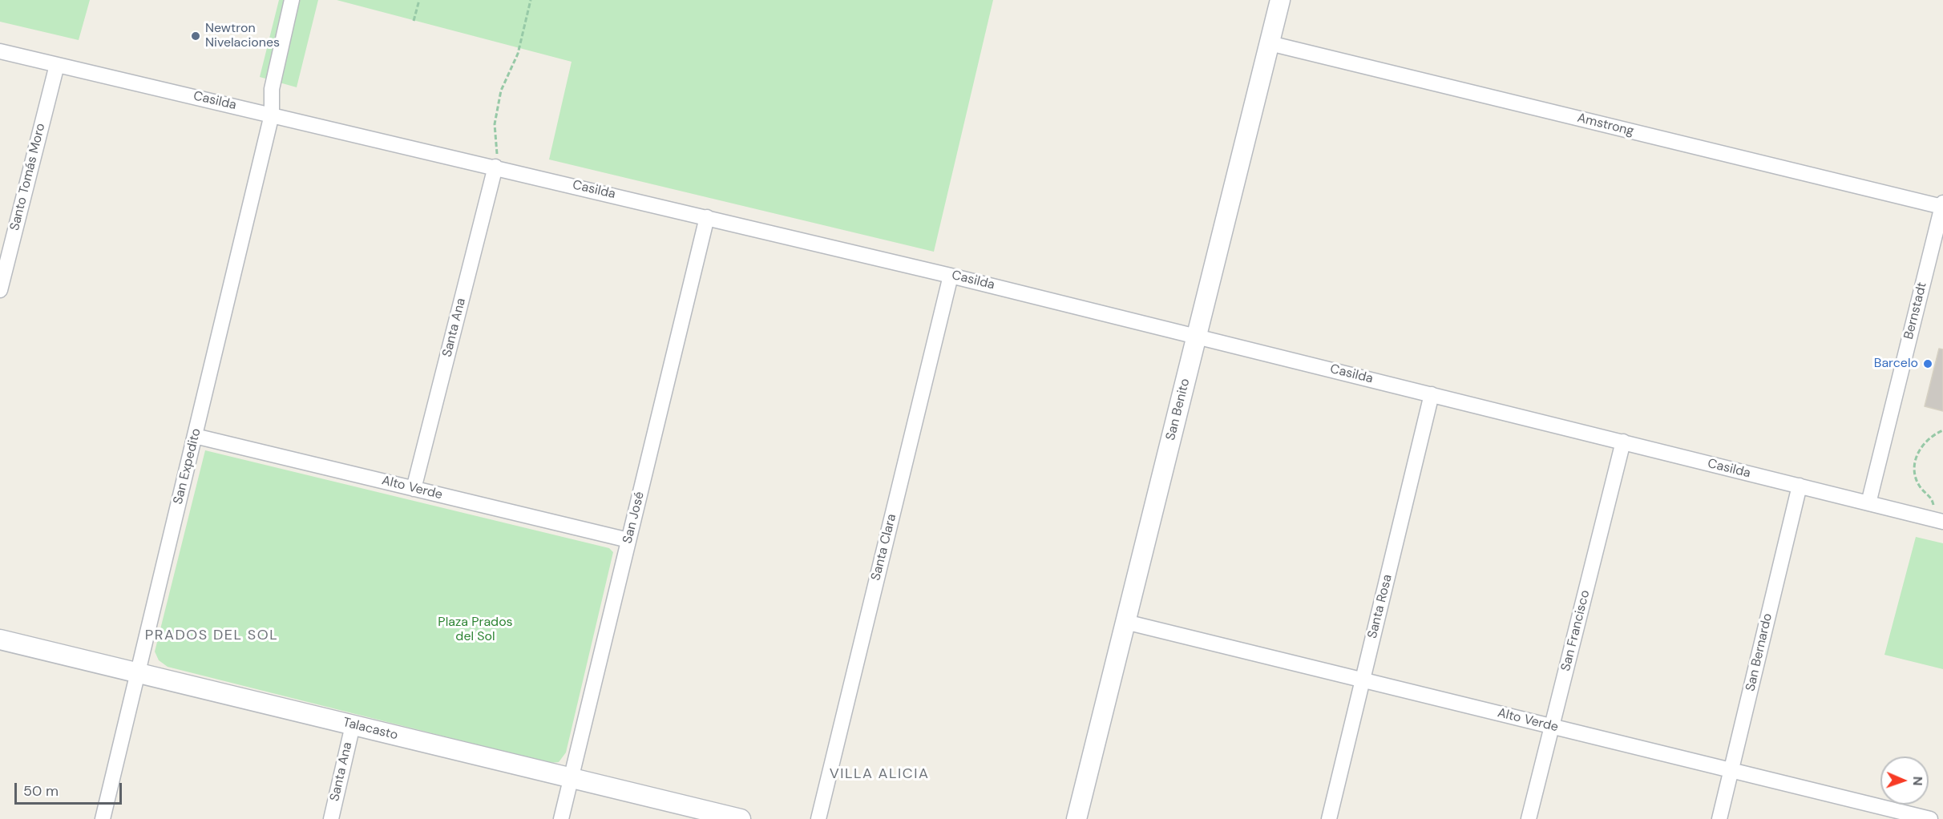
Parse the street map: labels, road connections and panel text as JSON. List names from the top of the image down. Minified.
{"streets":{"street":["Casilda","Amstrong","Santo Tomás Moro","Bernstadt","Santa Ana","San Benito","San Expedito","Alto Verde","San José","Santa Clara","Santa Rosa","San Francisco","San Bernardo","Talacasto"]},"crossings":[["Casilda","Santo Tomás Moro"],["Casilda","Bernstadt"],["Casilda","Santa Ana"],["Casilda","San Benito"],["Casilda","San Expedito"],["Casilda","San José"],["Casilda","Santa Clara"],["Casilda","Santa Rosa"],["Casilda","San Francisco"],["Casilda","San Bernardo"],["Amstrong","Bernstadt"],["Amstrong","San Benito"],["Santa Ana","Alto Verde"],["Santa Ana","Talacasto"],["San Benito","Alto Verde"],["San Expedito","Alto Verde"],["San Expedito","Talacasto"],["Alto Verde","San José"],["Alto Verde","Santa Rosa"],["Alto Verde","San Francisco"],["Alto Verde","San Bernardo"],["San José","Talacasto"]],"districts":["PRADOS DEL SOL","VILLA ALICIA"],"parks":["Plaza Prados del Sol"],"places":["Newtron Nivelaciones","Barcelo"],"scale_bar":"50 m","north":"right"}
